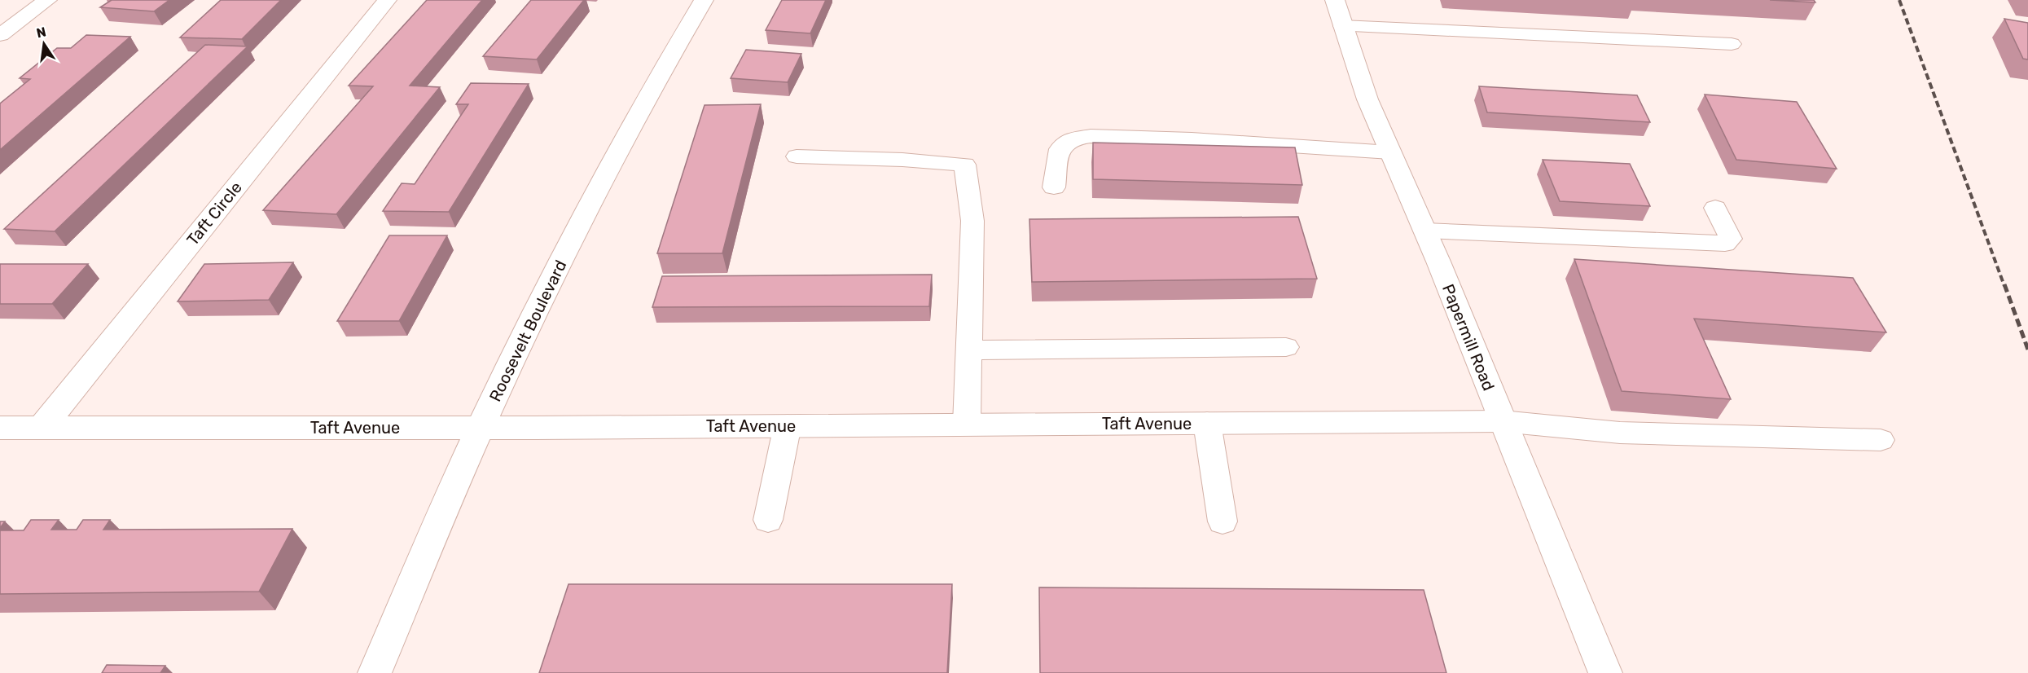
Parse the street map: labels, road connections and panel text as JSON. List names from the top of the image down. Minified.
{"streets":{"street":["Taft Circle","Roosevelt Boulevard","Papermill Road","Taft Avenue"]},"crossings":[["Taft Circle","Taft Avenue"],["Roosevelt Boulevard","Taft Avenue"],["Papermill Road","Taft Avenue"]],"north":"top"}
